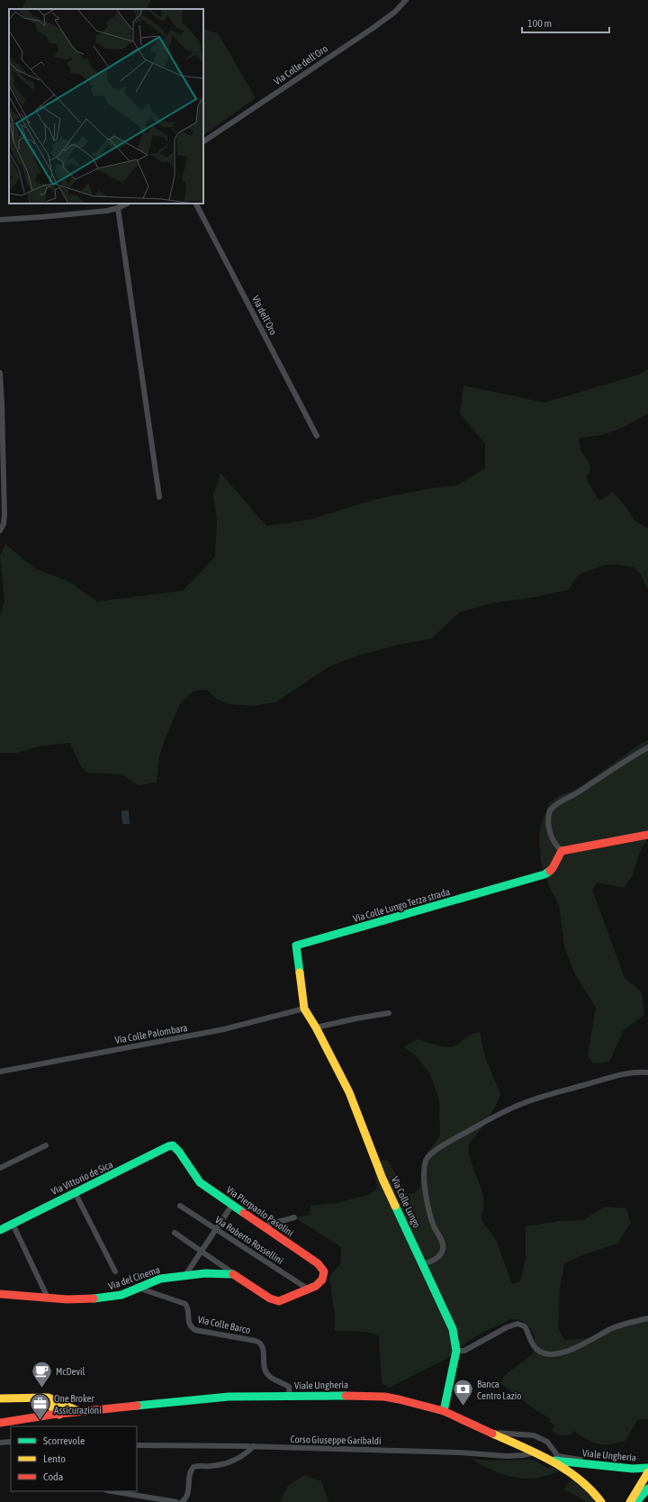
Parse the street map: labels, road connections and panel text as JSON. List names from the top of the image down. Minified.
{"streets":{"street":["Via Colle dell'Oro","Via dell'Oro","Via Colle Lungo Terza strada","Via Colle Palombara","Via Vittorio de Sica","Via Colle Lungo","Via Pierpaolo Pasolini","Via Roberto Rossellini","Via del Cinema","Via Colle Barco","Viale Ungheria","Corso Giuseppe Garibaldi"]},"crossings":[["Via Colle Lungo Terza strada","Via Colle Palombara"],["Via Colle Lungo Terza strada","Via Colle Lungo"],["Via Colle Palombara","Via Colle Lungo"],["Via Vittorio de Sica","Via Pierpaolo Pasolini"],["Via Vittorio de Sica","Via del Cinema"],["Via Colle Lungo","Viale Ungheria"],["Via Pierpaolo Pasolini","Via Roberto Rossellini"],["Via del Cinema","Via Colle Barco"],["Via Colle Barco","Viale Ungheria"],["Viale Ungheria","Corso Giuseppe Garibaldi"]],"places":{"cafe":["McDevil"],"bank":["Banca Centro Lazio"],"office":["One Broker Assicurazioni"]},"legend":["Scorrevole","Lento","Coda"],"scale_bar":"100 m"}
